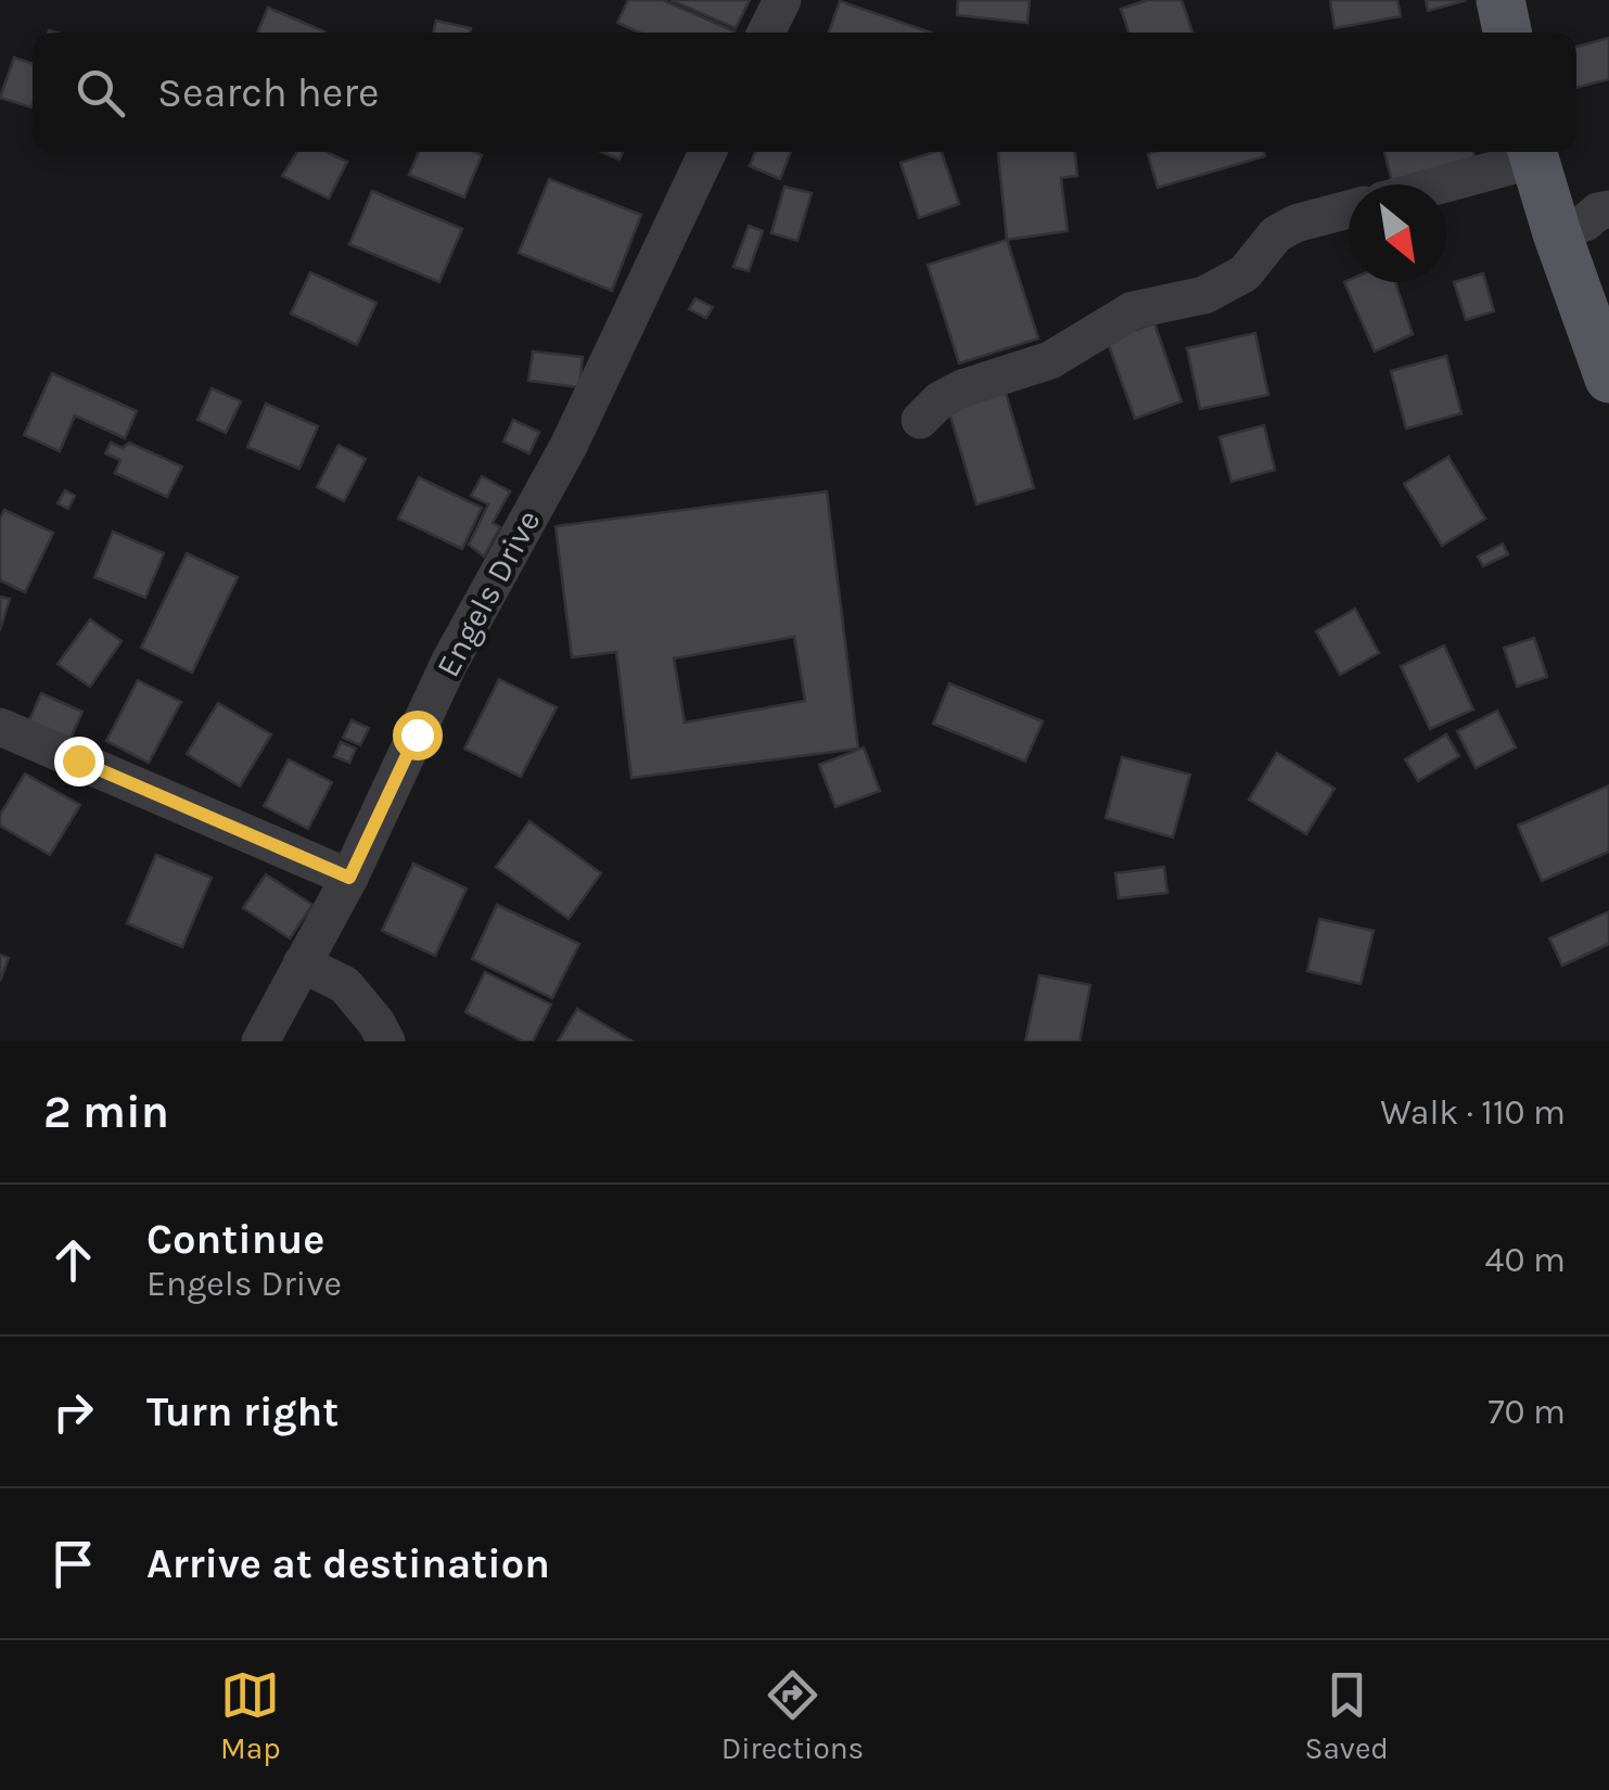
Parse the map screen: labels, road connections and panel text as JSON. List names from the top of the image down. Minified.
{"streets":{"street":["Engels Drive"]},"north":"bottom right","page":{"search":"Search here","heading":["2 min","Walk · 110 m"],"list":[["Continue","Engels Drive","40 m"],["Turn right","70 m"],"Arrive at destination"],"nav":["Map","Directions","Saved"]}}
